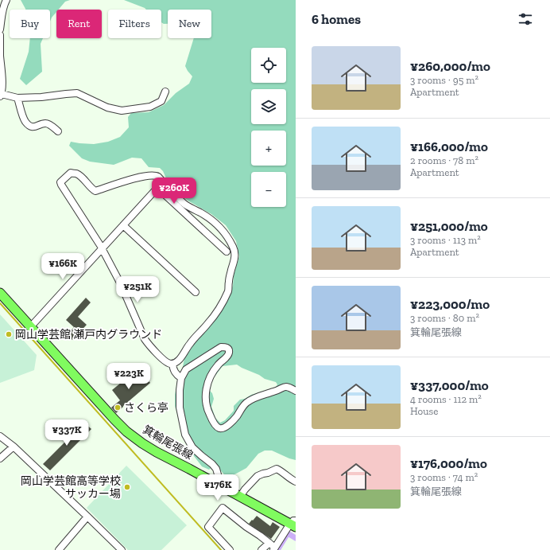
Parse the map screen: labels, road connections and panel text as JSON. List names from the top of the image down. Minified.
{"streets":{"main road":["箕輪尾張線"]},"places":["岡山学芸館 瀬戸内グラウンド","さくら亭","岡山学芸館高等学校 サッカー場"],"page":{"heading":"6 homes","chip":["Buy","Rent","Filters","New"],"list":[{"name":"¥260,000/mo","note":"3 rooms · 95 m² · Apartment"},{"name":"¥166,000/mo","note":"2 rooms · 78 m² · Apartment"},{"name":"¥251,000/mo","note":"3 rooms · 113 m² · Apartment"},{"name":"¥223,000/mo","note":"3 rooms · 80 m² · 箕輪尾張線"},{"name":"¥337,000/mo","note":"4 rooms · 112 m² · House"},{"name":"¥176,000/mo","note":"3 rooms · 74 m² · 箕輪尾張線"}],"map_buttons":["+","−"],"price":["¥260K","¥166K","¥251K","¥223K","¥337K","¥176K"]}}
